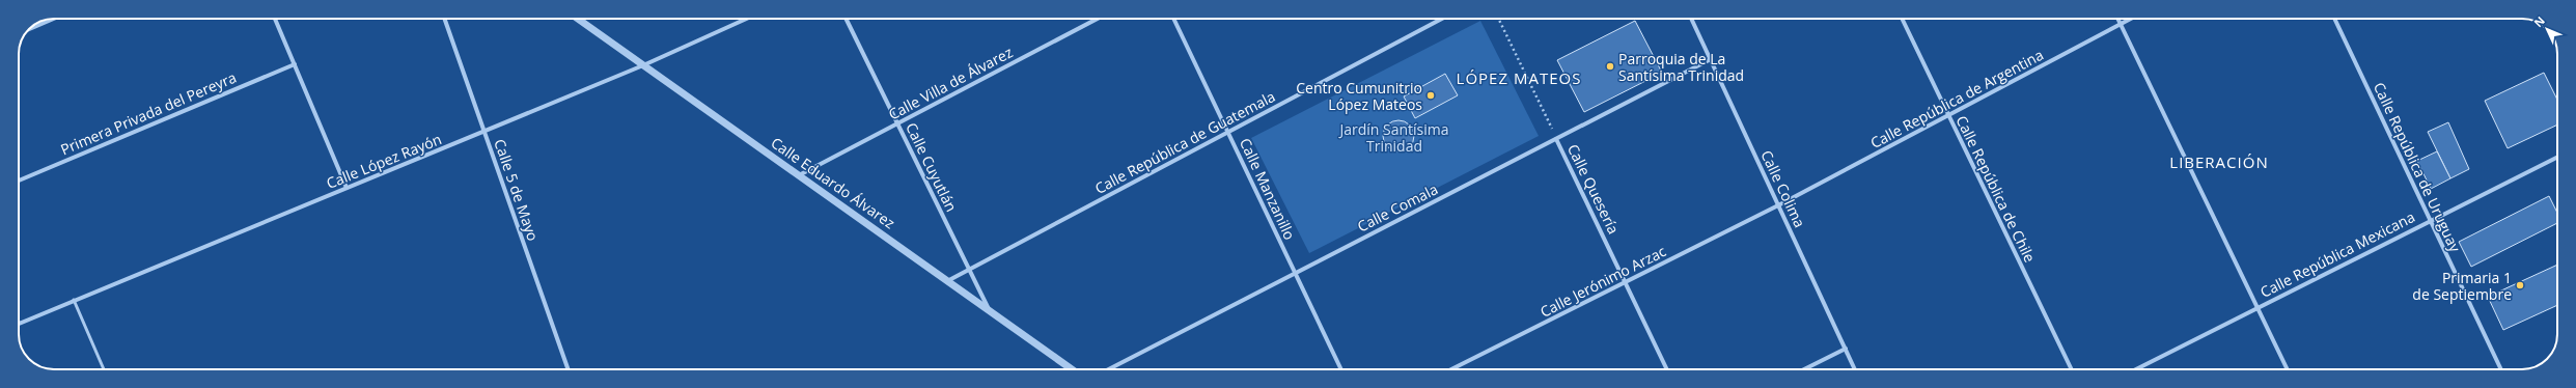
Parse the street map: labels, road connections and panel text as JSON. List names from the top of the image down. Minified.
{"streets":{"street":["Calle Villa de Álvarez","Calle República de Argentina","Primera Privada del Pereyra","Calle República de Guatemala","Calle López Rayón","Calle Cuyutlán","Calle República de Uruguay","Calle Eduardo Álvarez","Calle Manzanillo","Calle Quesería","Calle Colima","Calle República de Chile","Calle 5 de Mayo","Calle Comala","Calle República Mexicana","Calle Jerónimo Arzac"]},"crossings":[["Calle Villa de Álvarez","Calle Cuyutlán"],["Calle Villa de Álvarez","Calle Eduardo Álvarez"],["Calle República de Argentina","Calle Colima"],["Calle República de Argentina","Calle República de Chile"],["Calle República de Argentina","Calle Jerónimo Arzac"],["Calle República de Guatemala","Calle Cuyutlán"],["Calle República de Guatemala","Calle Eduardo Álvarez"],["Calle República de Guatemala","Calle Manzanillo"],["Calle López Rayón","Calle Eduardo Álvarez"],["Calle López Rayón","Calle 5 de Mayo"],["Calle Cuyutlán","Calle Eduardo Álvarez"],["Calle República de Uruguay","Calle República Mexicana"],["Calle Manzanillo","Calle Comala"],["Calle Quesería","Calle Comala"],["Calle Quesería","Calle Jerónimo Arzac"],["Calle Colima","Calle Comala"],["Calle Colima","Calle Jerónimo Arzac"]],"districts":["LÓPEZ MATEOS","LIBERACIÓN"],"parks":["Jardín Santísima Trinidad"],"places":["Parroquia de La Santísima Trinidad","Centro Cumunitrio López Mateos","Primaria 1 de Septiembre"],"north":"top left"}
